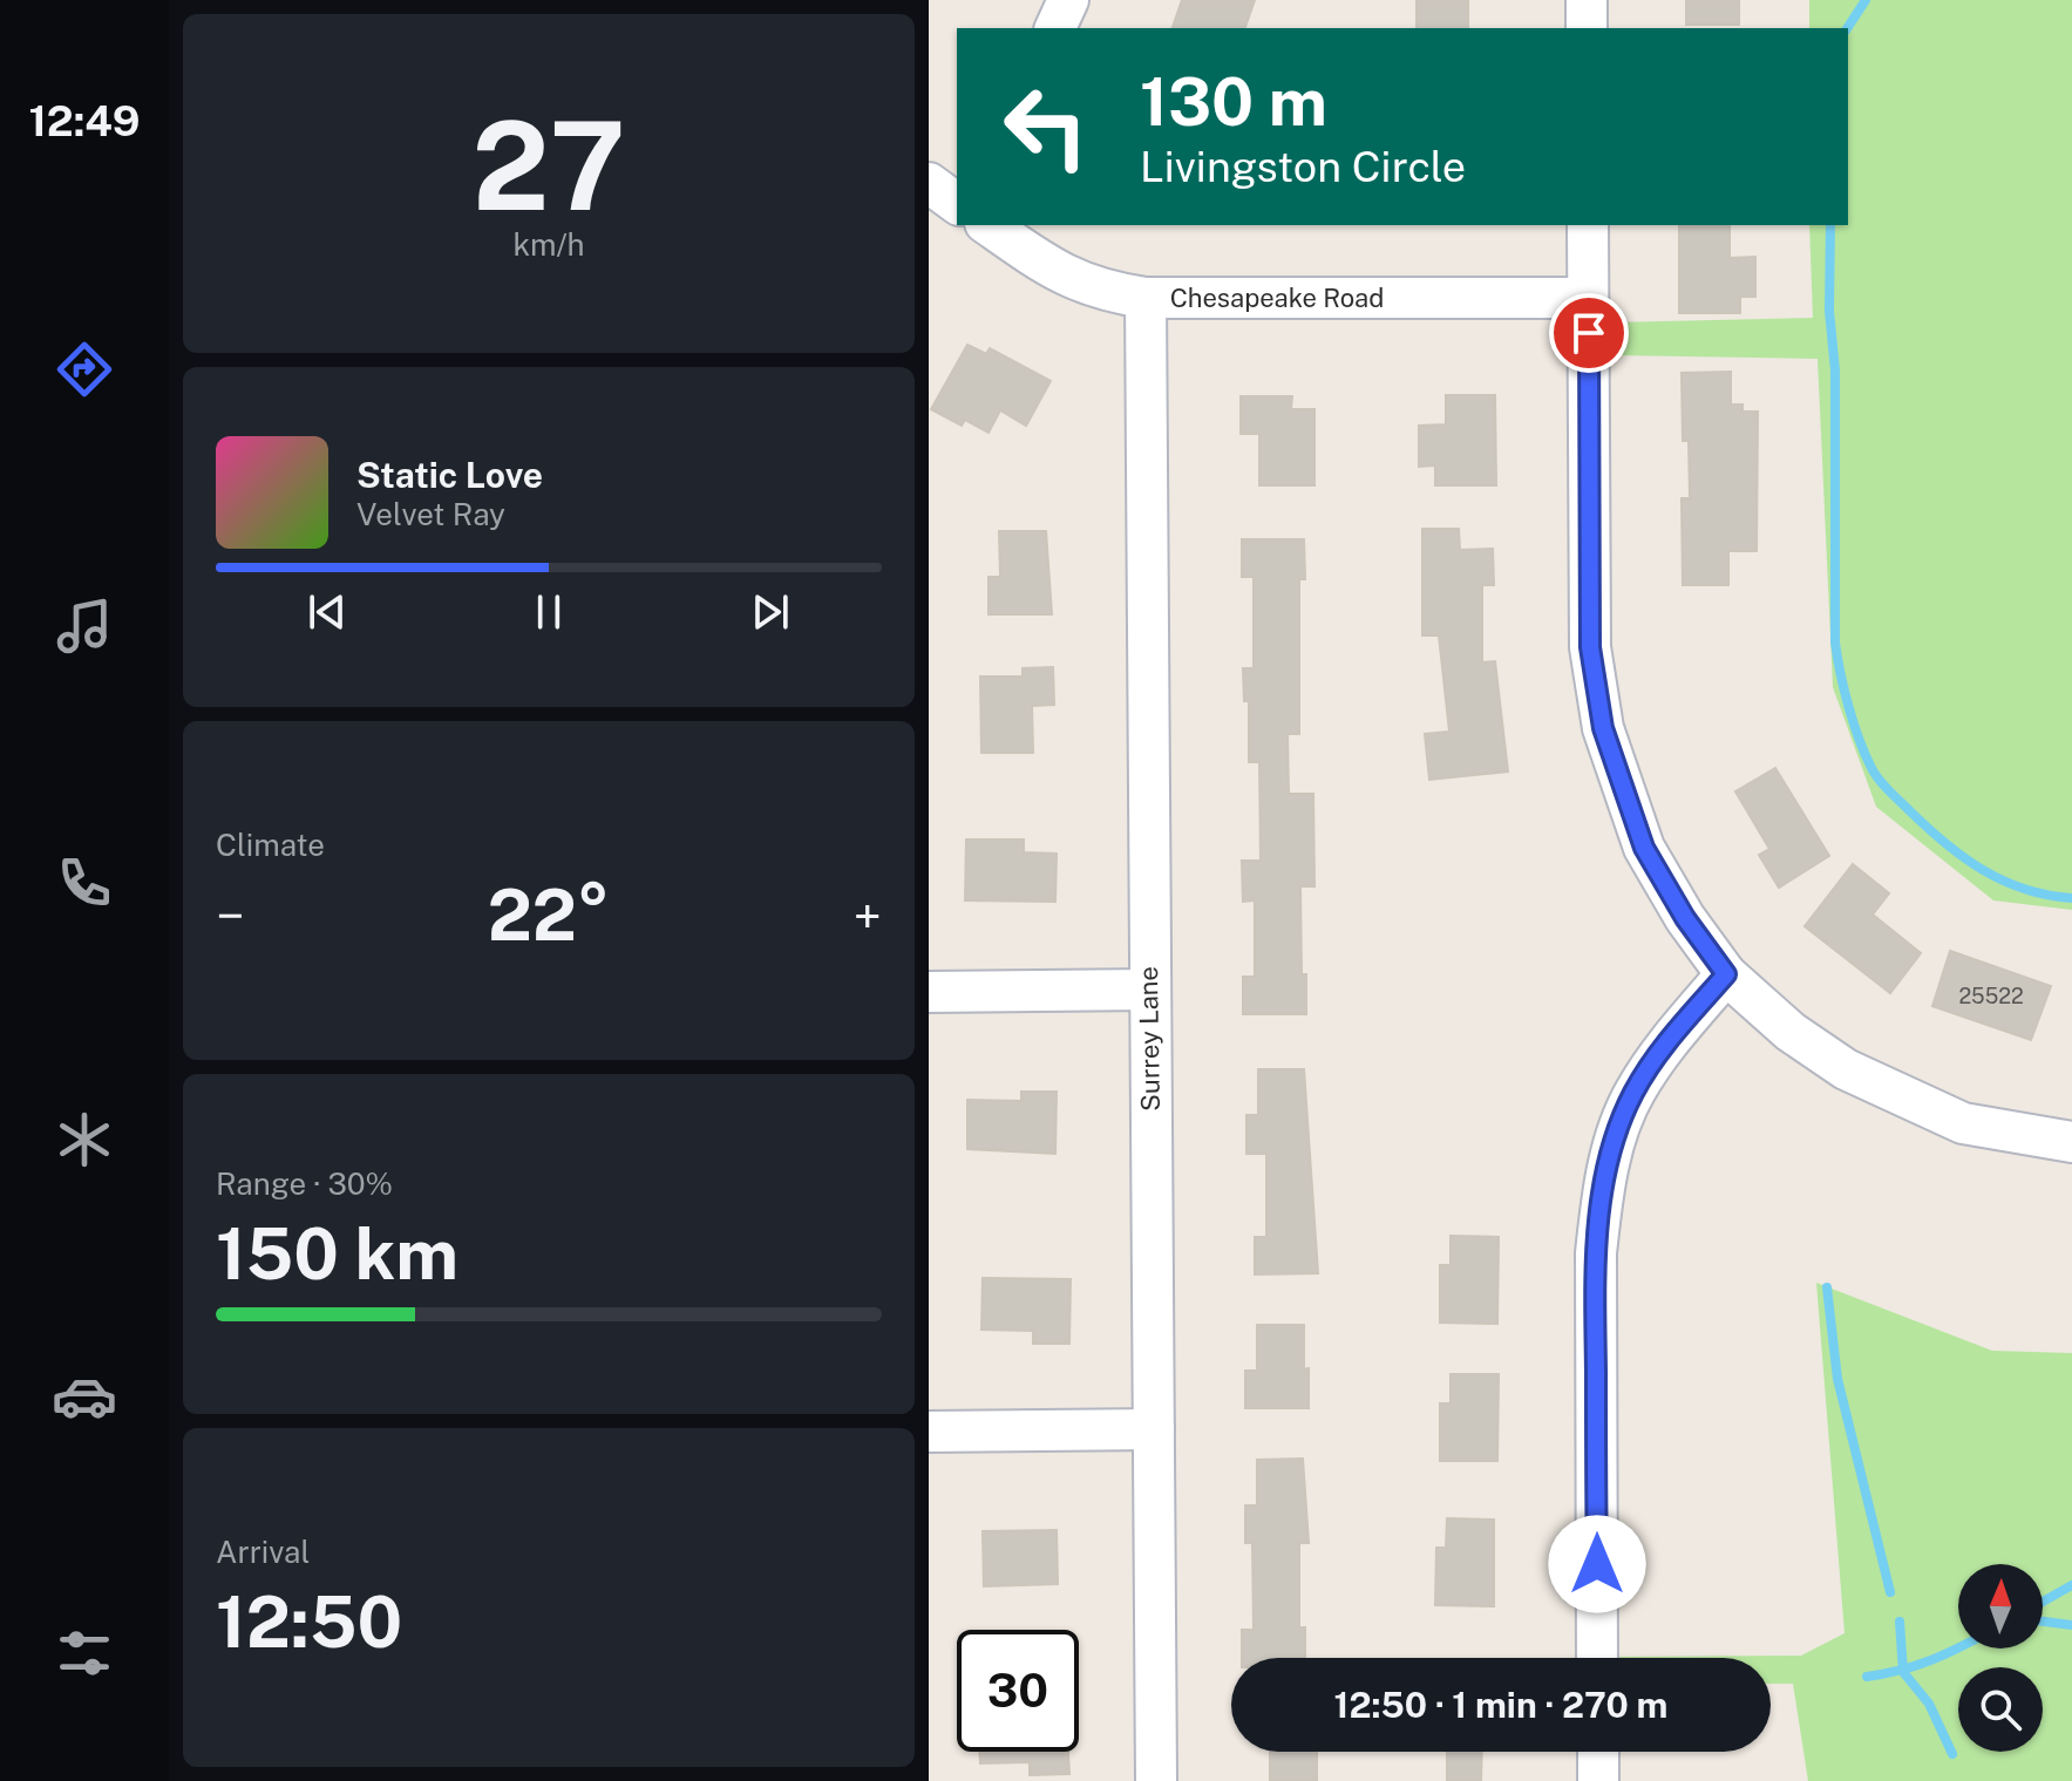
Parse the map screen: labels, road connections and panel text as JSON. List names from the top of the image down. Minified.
{"streets":{"street":["Chesapeake Road","Surrey Lane"]},"crossings":[["Chesapeake Road","Surrey Lane"]],"house_numbers":["25522"],"north":"top","page":{"tabs":"12:49","tile":[["27","km/h"],"Climate",["Range · 30%","150 km"],["Arrival","12:50"]],"turn":["130 m","Livingston Circle"],"song":["Static Love","Velvet Ray"],"heat":["−","22°","+"],"limit":"30","trip":"12:50 · 1 min · 270 m"}}
